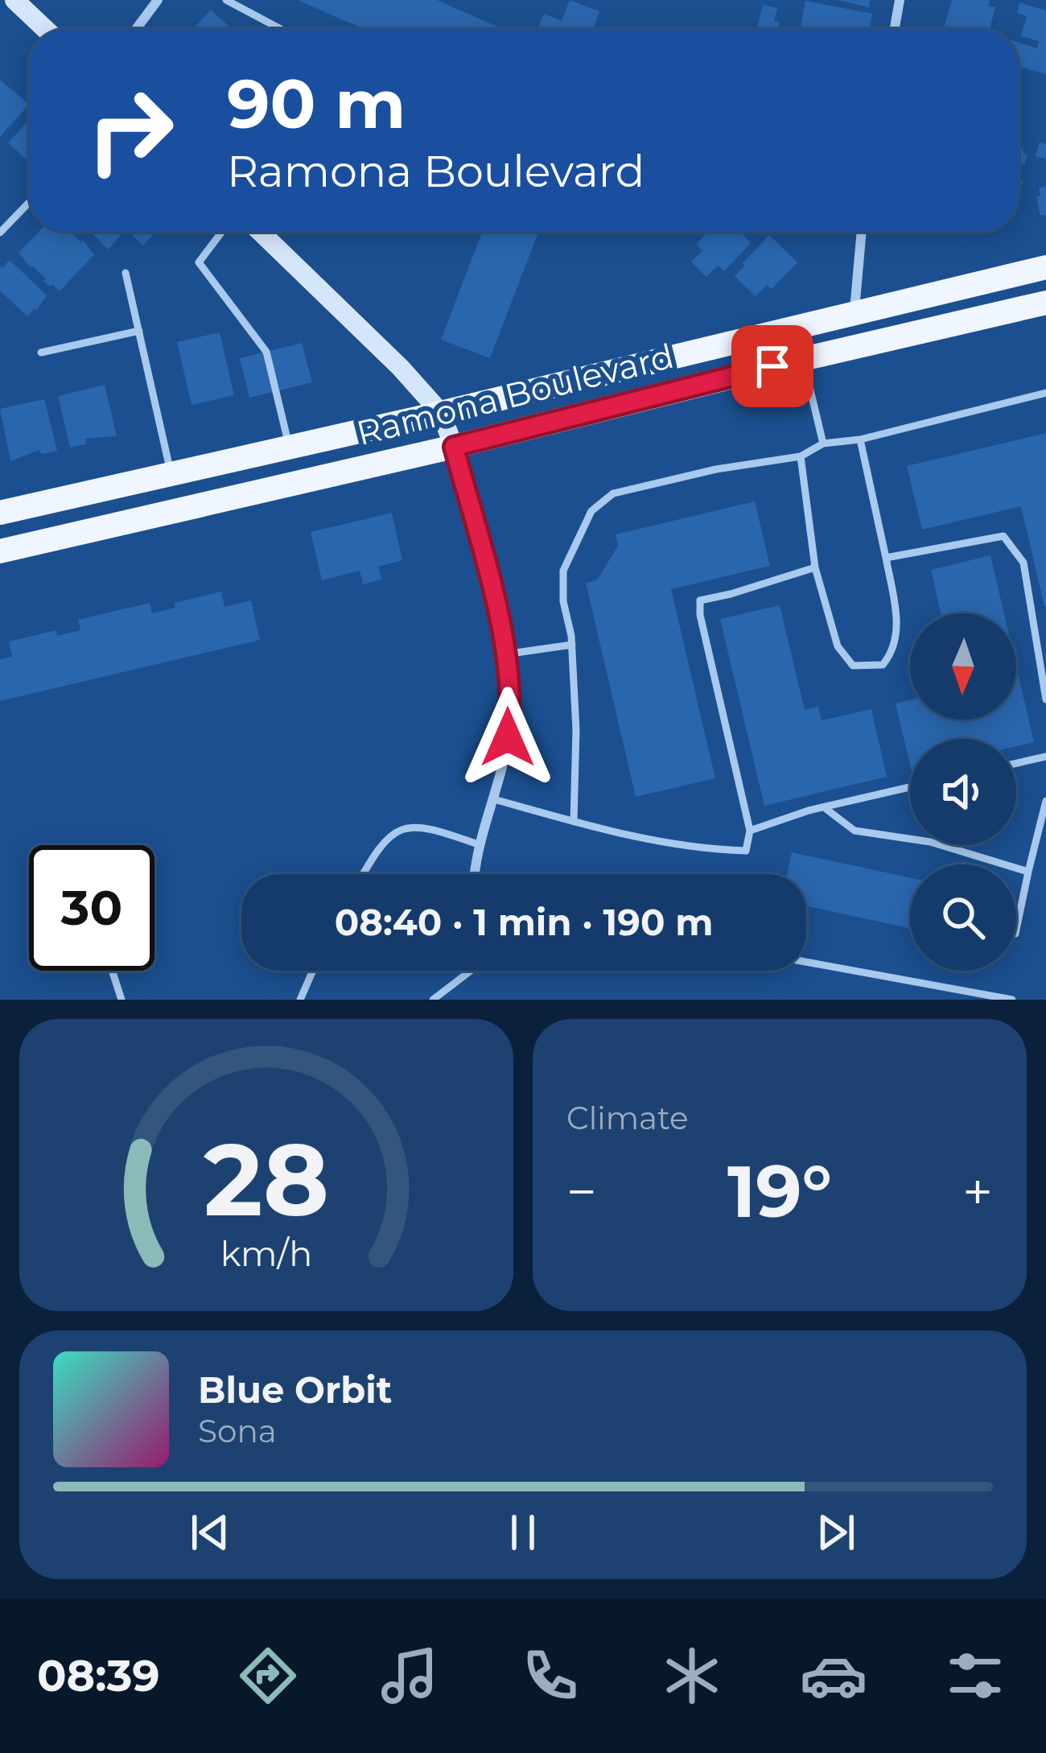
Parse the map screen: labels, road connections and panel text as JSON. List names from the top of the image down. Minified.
{"streets":{"main road":["Ramona Boulevard"]},"north":"bottom","page":{"turn":["90 m","Ramona Boulevard"],"limit":"30","trip":"08:40 · 1 min · 190 m","tile":"Climate","heat":["−","19°","+"],"song":["Blue Orbit","Sona"],"tabs":"08:39","gauge":["28","km/h"]}}
